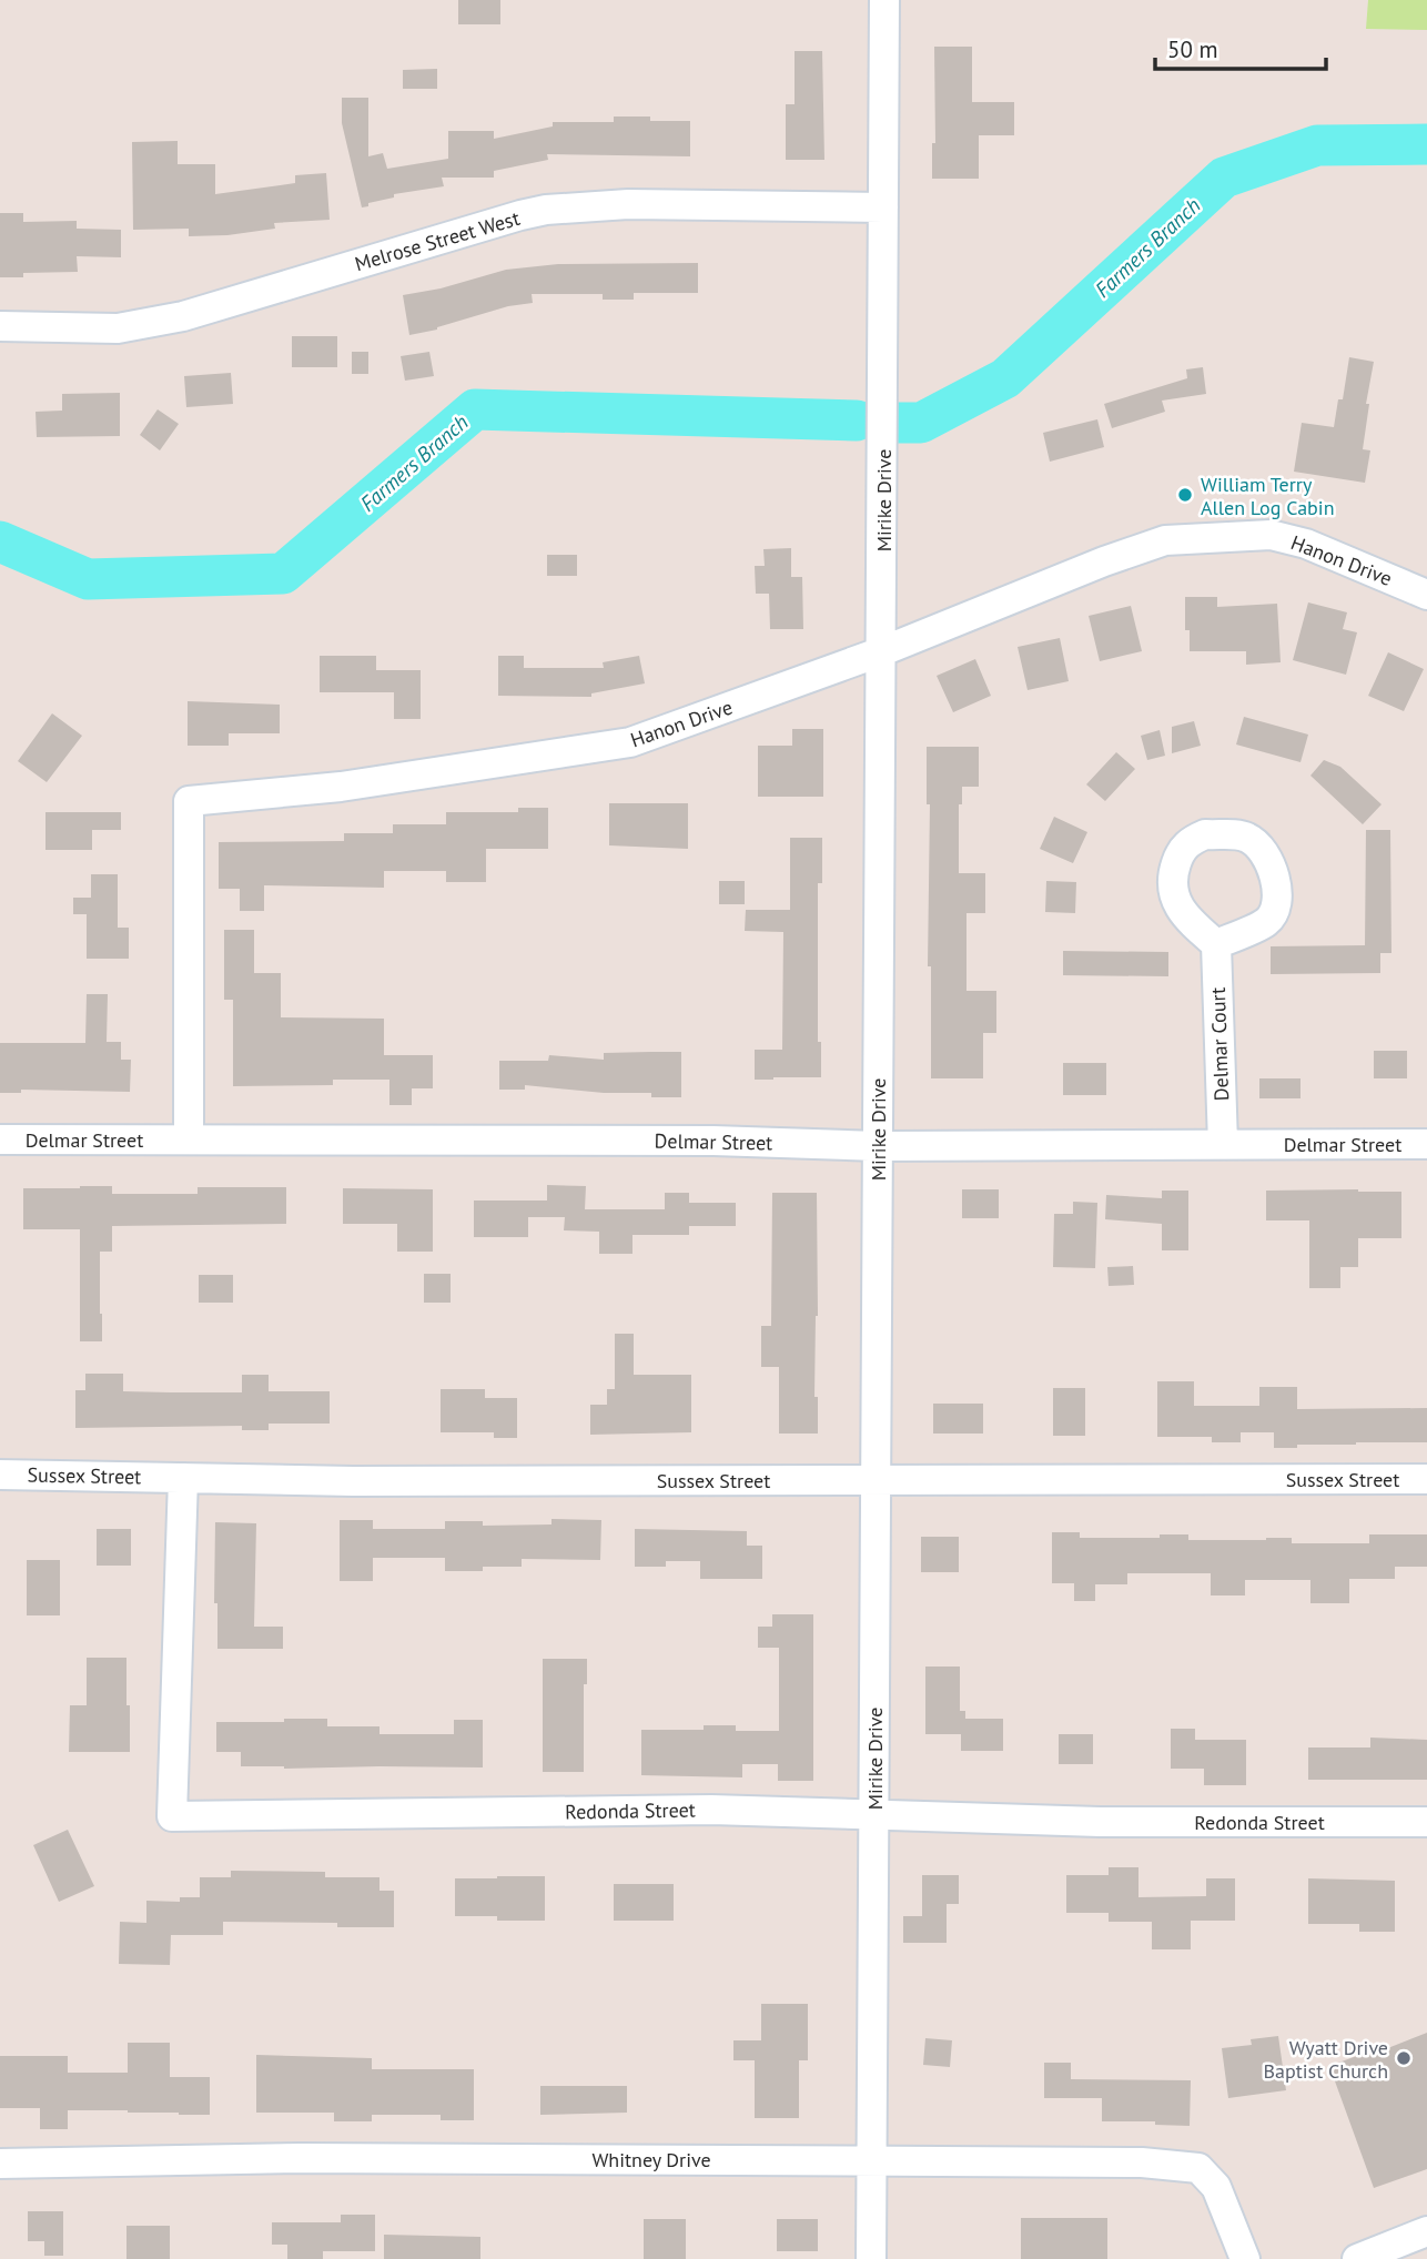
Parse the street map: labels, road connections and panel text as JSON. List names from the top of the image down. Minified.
{"streets":{"street":["Melrose Street West","Mirike Drive","Hanon Drive","Delmar Court","Delmar Street","Sussex Street","Redonda Street","Whitney Drive"]},"crossings":[["Melrose Street West","Mirike Drive"],["Mirike Drive","Hanon Drive"],["Mirike Drive","Delmar Street"],["Mirike Drive","Sussex Street"],["Mirike Drive","Redonda Street"],["Mirike Drive","Whitney Drive"],["Hanon Drive","Delmar Street"],["Delmar Court","Delmar Street"],["Sussex Street","Redonda Street"]],"water":["Farmers Branch"],"places":["William Terry Allen Log Cabin","Wyatt Drive Baptist Church"],"scale_bar":"50 m"}
